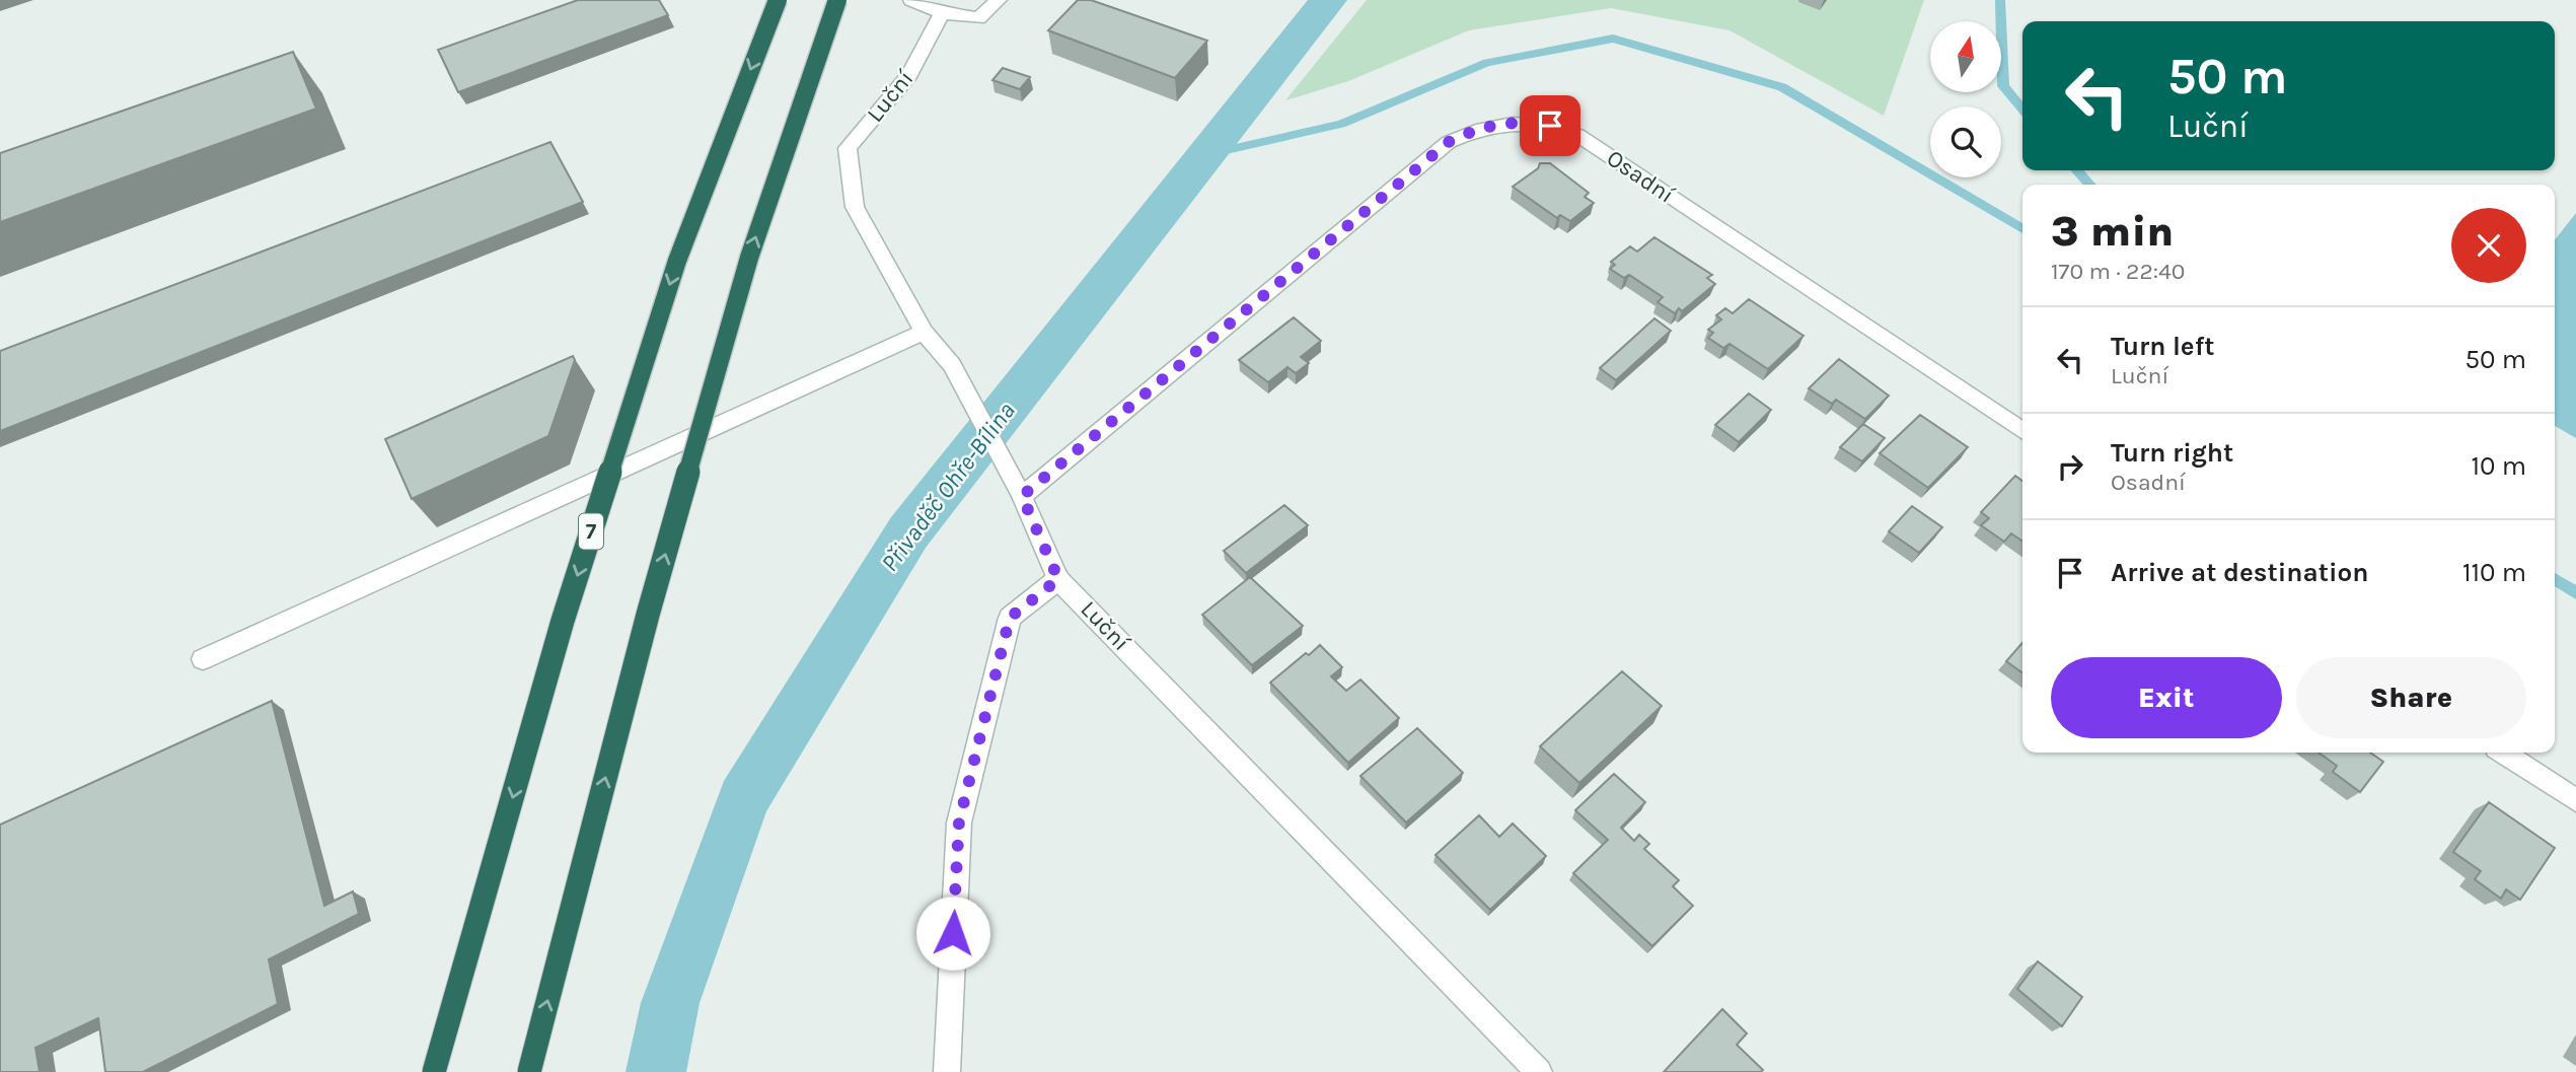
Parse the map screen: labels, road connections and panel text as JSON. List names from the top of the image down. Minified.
{"streets":{"highway":["7"],"street":["Luční","Osadní"]},"crossings":[["Luční","Osadní"]],"water":["Přivaděč Ohře-Bílina"],"north":"top","page":{"turn":["50 m","Luční"],"heading":["3 min","170 m · 22:40"],"list":[{"name":"Turn left","note":"Luční","value":"50 m"},{"name":"Turn right","note":"Osadní","value":"10 m"},{"name":"Arrive at destination","value":"110 m"}],"buttons":["Exit","Share"]}}
